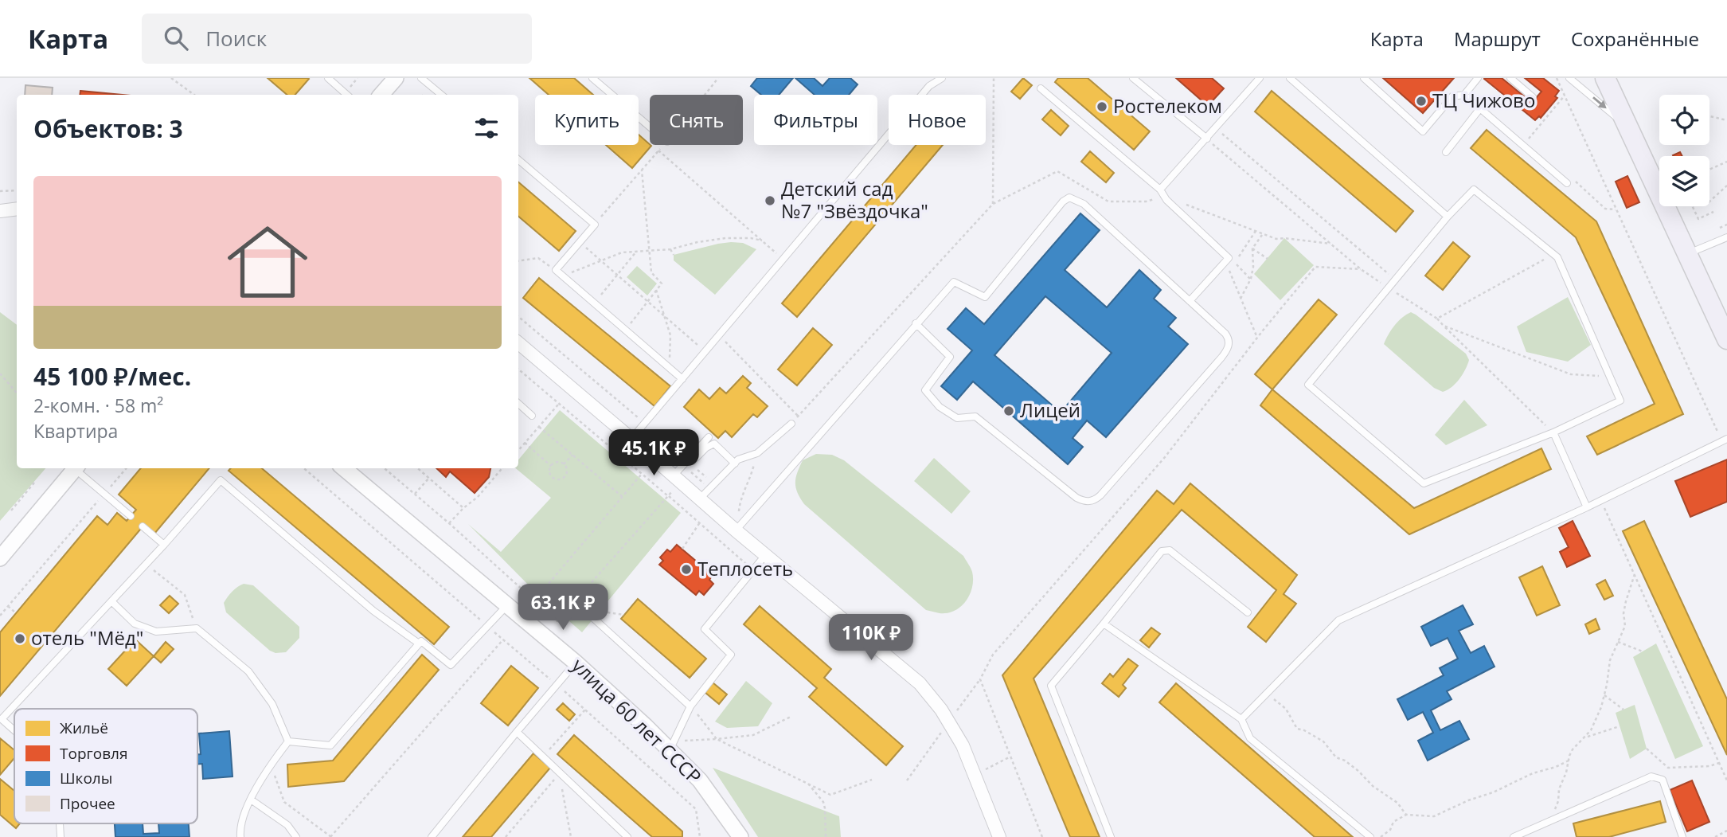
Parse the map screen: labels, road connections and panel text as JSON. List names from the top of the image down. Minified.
{"streets":{"street":["улица 60 лет СССР"]},"places":["ТЦ Чижово","Ростелеком","Детский сад №7 \"Звёздочка\"","Лицей","Теплосеть","отель \"Мёд\""],"legend":["Жильё","Торговля","Школы","Прочее"],"page":{"header":"Карта","search":"Поиск","nav":["Карта","Маршрут","Сохранённые"],"chip":["Купить","Снять","Фильтры","Новое"],"heading":"Объектов: 3","list":[{"name":"45 100 ₽/мес.","note":"2-комн. · 58 m² · Квартира"}],"price":["45.1K ₽","63.1K ₽","110K ₽"]}}
